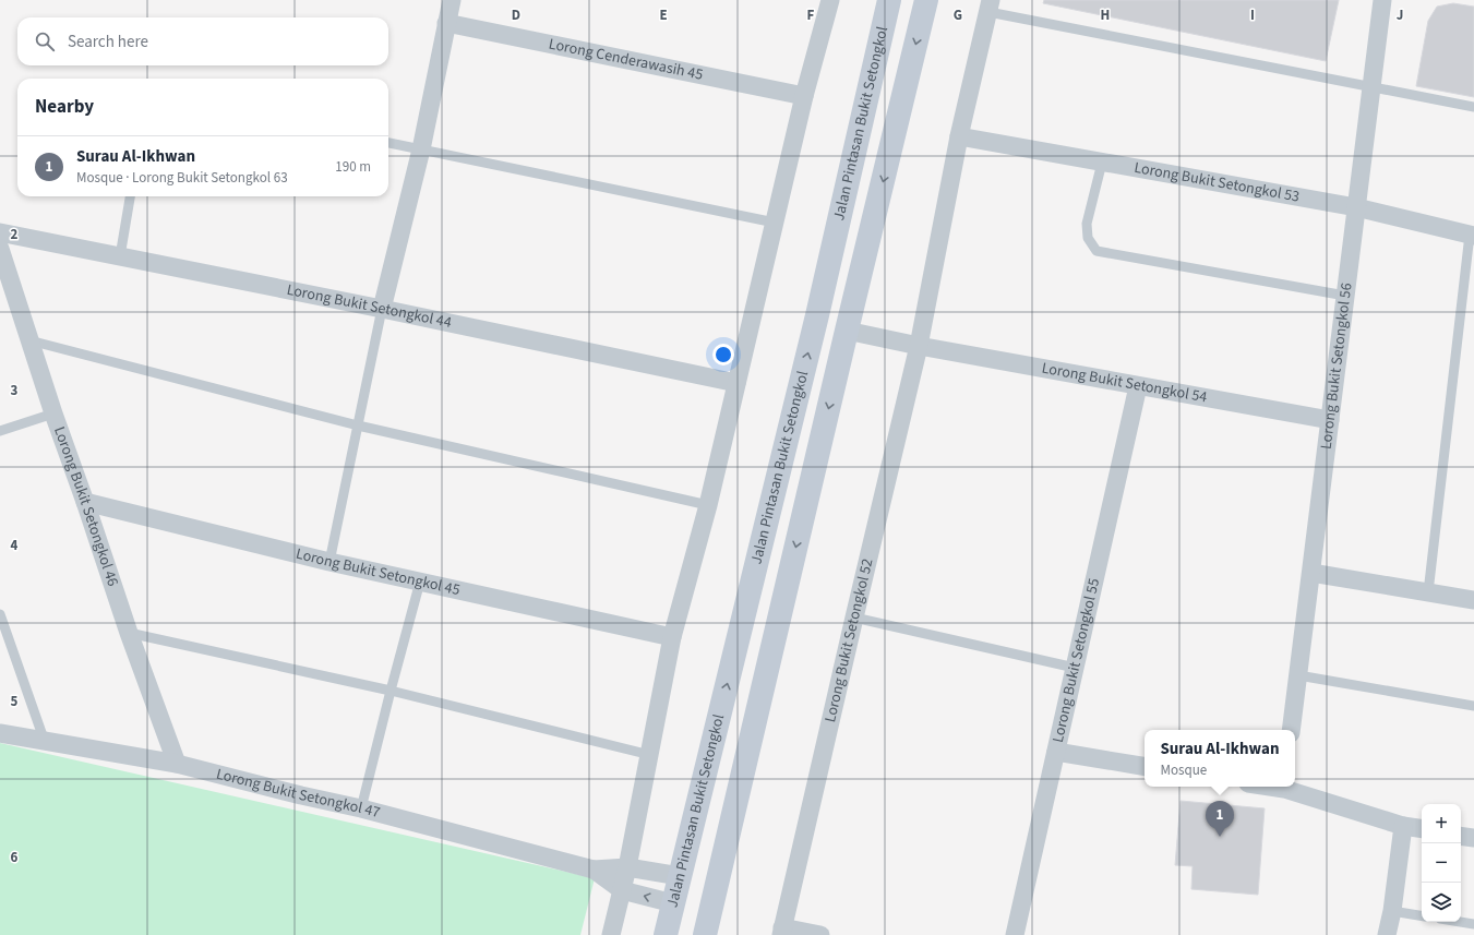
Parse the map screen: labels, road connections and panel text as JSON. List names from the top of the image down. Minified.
{"streets":{"main road":["Jalan Pintasan Bukit Setongkol"],"street":["Lorong Cenderawasih 45","Lorong Bukit Setongkol 53","Lorong Bukit Setongkol 44","Lorong Bukit Setongkol 56","Lorong Bukit Setongkol 54","Lorong Bukit Setongkol 46","Lorong Bukit Setongkol 45","Lorong Bukit Setongkol 52","Lorong Bukit Setongkol 55","Lorong Bukit Setongkol 47"]},"crossings":[["Jalan Pintasan Bukit Setongkol","Lorong Bukit Setongkol 47"],["Lorong Bukit Setongkol 53","Lorong Bukit Setongkol 56"],["Lorong Bukit Setongkol 53","Lorong Bukit Setongkol 52"],["Lorong Bukit Setongkol 56","Lorong Bukit Setongkol 54"],["Lorong Bukit Setongkol 54","Lorong Bukit Setongkol 52"],["Lorong Bukit Setongkol 54","Lorong Bukit Setongkol 55"],["Lorong Bukit Setongkol 46","Lorong Bukit Setongkol 45"],["Lorong Bukit Setongkol 46","Lorong Bukit Setongkol 47"]],"page":{"search":"Search here","heading":"Nearby","list":[{"mark":"1","name":"Surau Al-Ikhwan","note":"Mosque · Lorong Bukit Setongkol 63","value":"190 m"}],"popup":["Surau Al-Ikhwan","Mosque"],"pins":"1","map_buttons":["+","−"]},"grid":{"columns":["D","E","F","G","H","I","J"],"rows":["2","3","4","5","6"]}}
